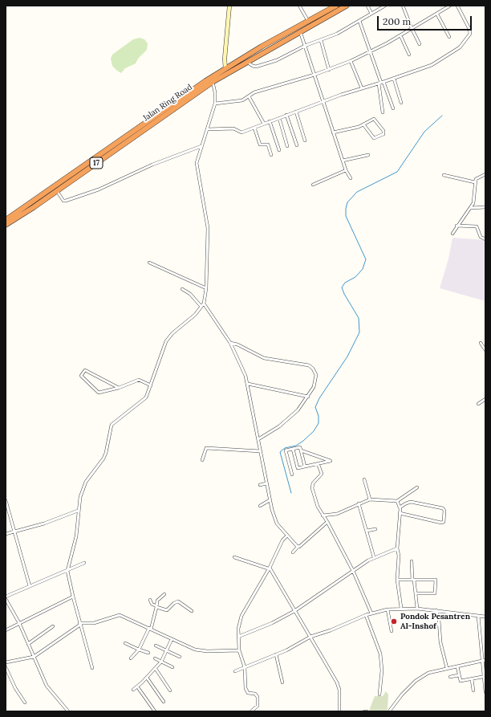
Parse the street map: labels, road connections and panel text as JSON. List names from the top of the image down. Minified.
{"streets":{"highway":["Jalan Ring Road","17"]},"places":["Pondok Pesantren Al-Inshof"],"scale_bar":"200 m"}
